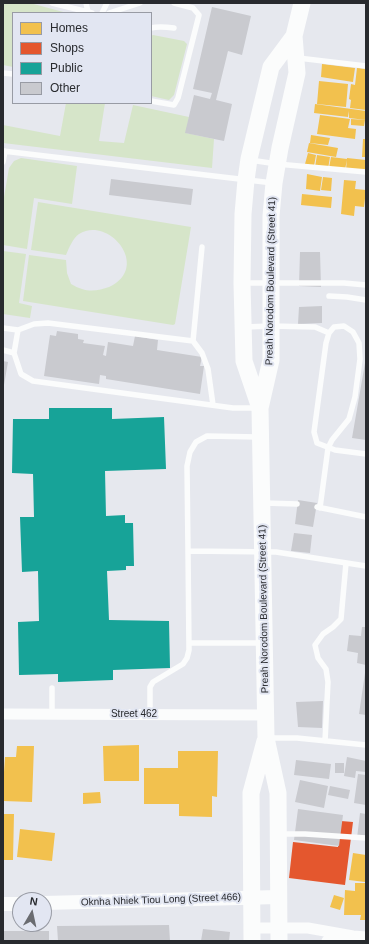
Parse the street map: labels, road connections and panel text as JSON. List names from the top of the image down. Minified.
{"streets":{"main road":["Preah Norodom Boulevard (Street 41)"],"street":["Street 462","Oknha Nhiek Tiou Long (Street 466)"]},"crossings":[["Preah Norodom Boulevard (Street 41)","Street 462"],["Preah Norodom Boulevard (Street 41)","Oknha Nhiek Tiou Long (Street 466)"]],"legend":["Homes","Shops","Public","Other"],"north":"top"}
